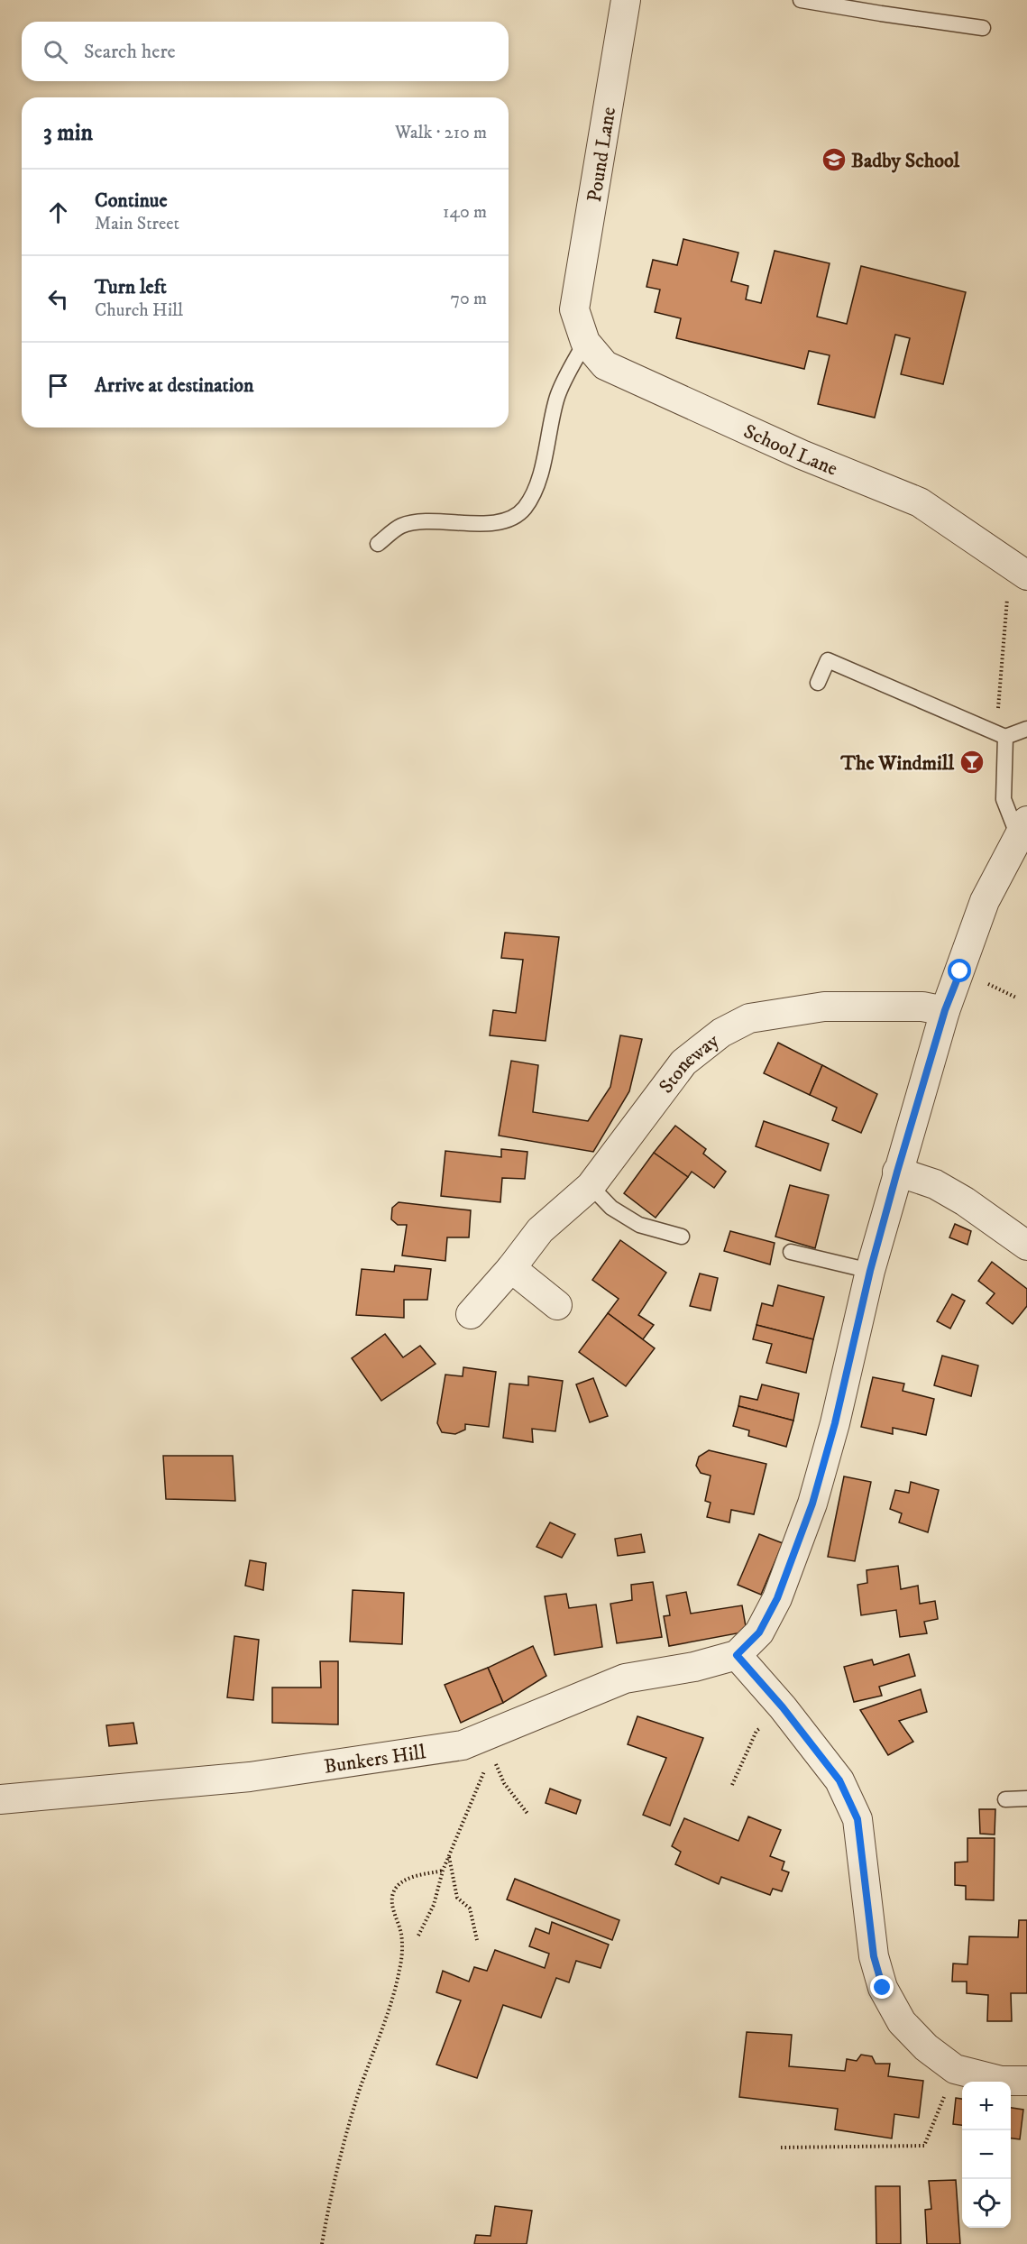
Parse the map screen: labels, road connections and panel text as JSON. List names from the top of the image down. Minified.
{"streets":{"street":["Pound Lane","School Lane","Stoneway","Bunkers Hill"]},"crossings":[["Pound Lane","School Lane"]],"places":{"school or university":["Badby School"],"bar":["The Windmill"]},"page":{"search":"Search here","heading":["3 min","Walk · 210 m"],"list":[["Continue","Main Street","140 m"],["Turn left","Church Hill","70 m"],"Arrive at destination"],"map_buttons":["+","−"]}}
